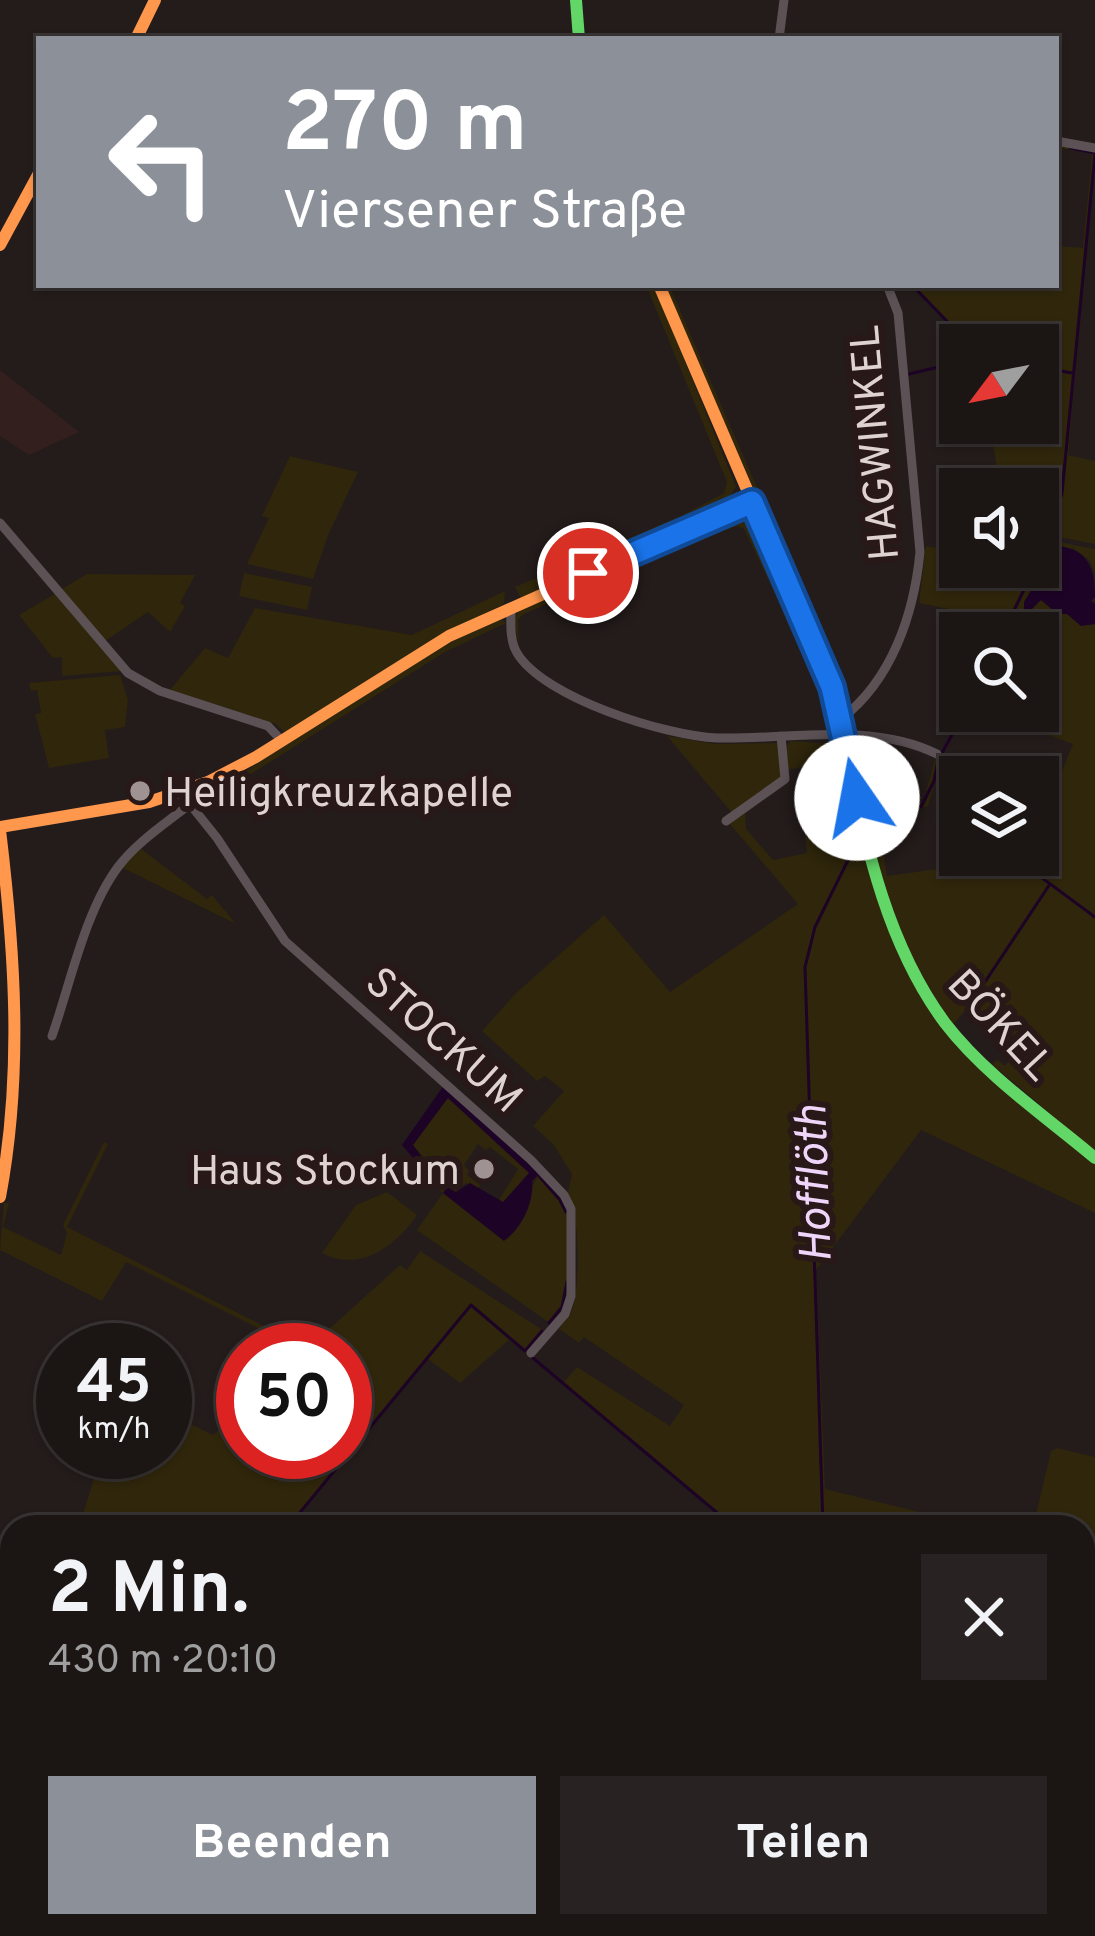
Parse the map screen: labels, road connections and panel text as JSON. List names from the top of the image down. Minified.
{"streets":{"main road":["BÖKEL"],"street":["HAGWINKEL","STOCKUM"]},"crossings":[["HAGWINKEL","BÖKEL"]],"water":["Hofflöth"],"places":["Heiligkreuzkapelle","Haus Stockum"],"north":"bottom left","page":{"turn":["270 m","Viersener Straße"],"speed":"45 km/h","limit":"50","heading":["2 Min.","430 m · 20:10"],"buttons":["Beenden","Teilen"]}}
